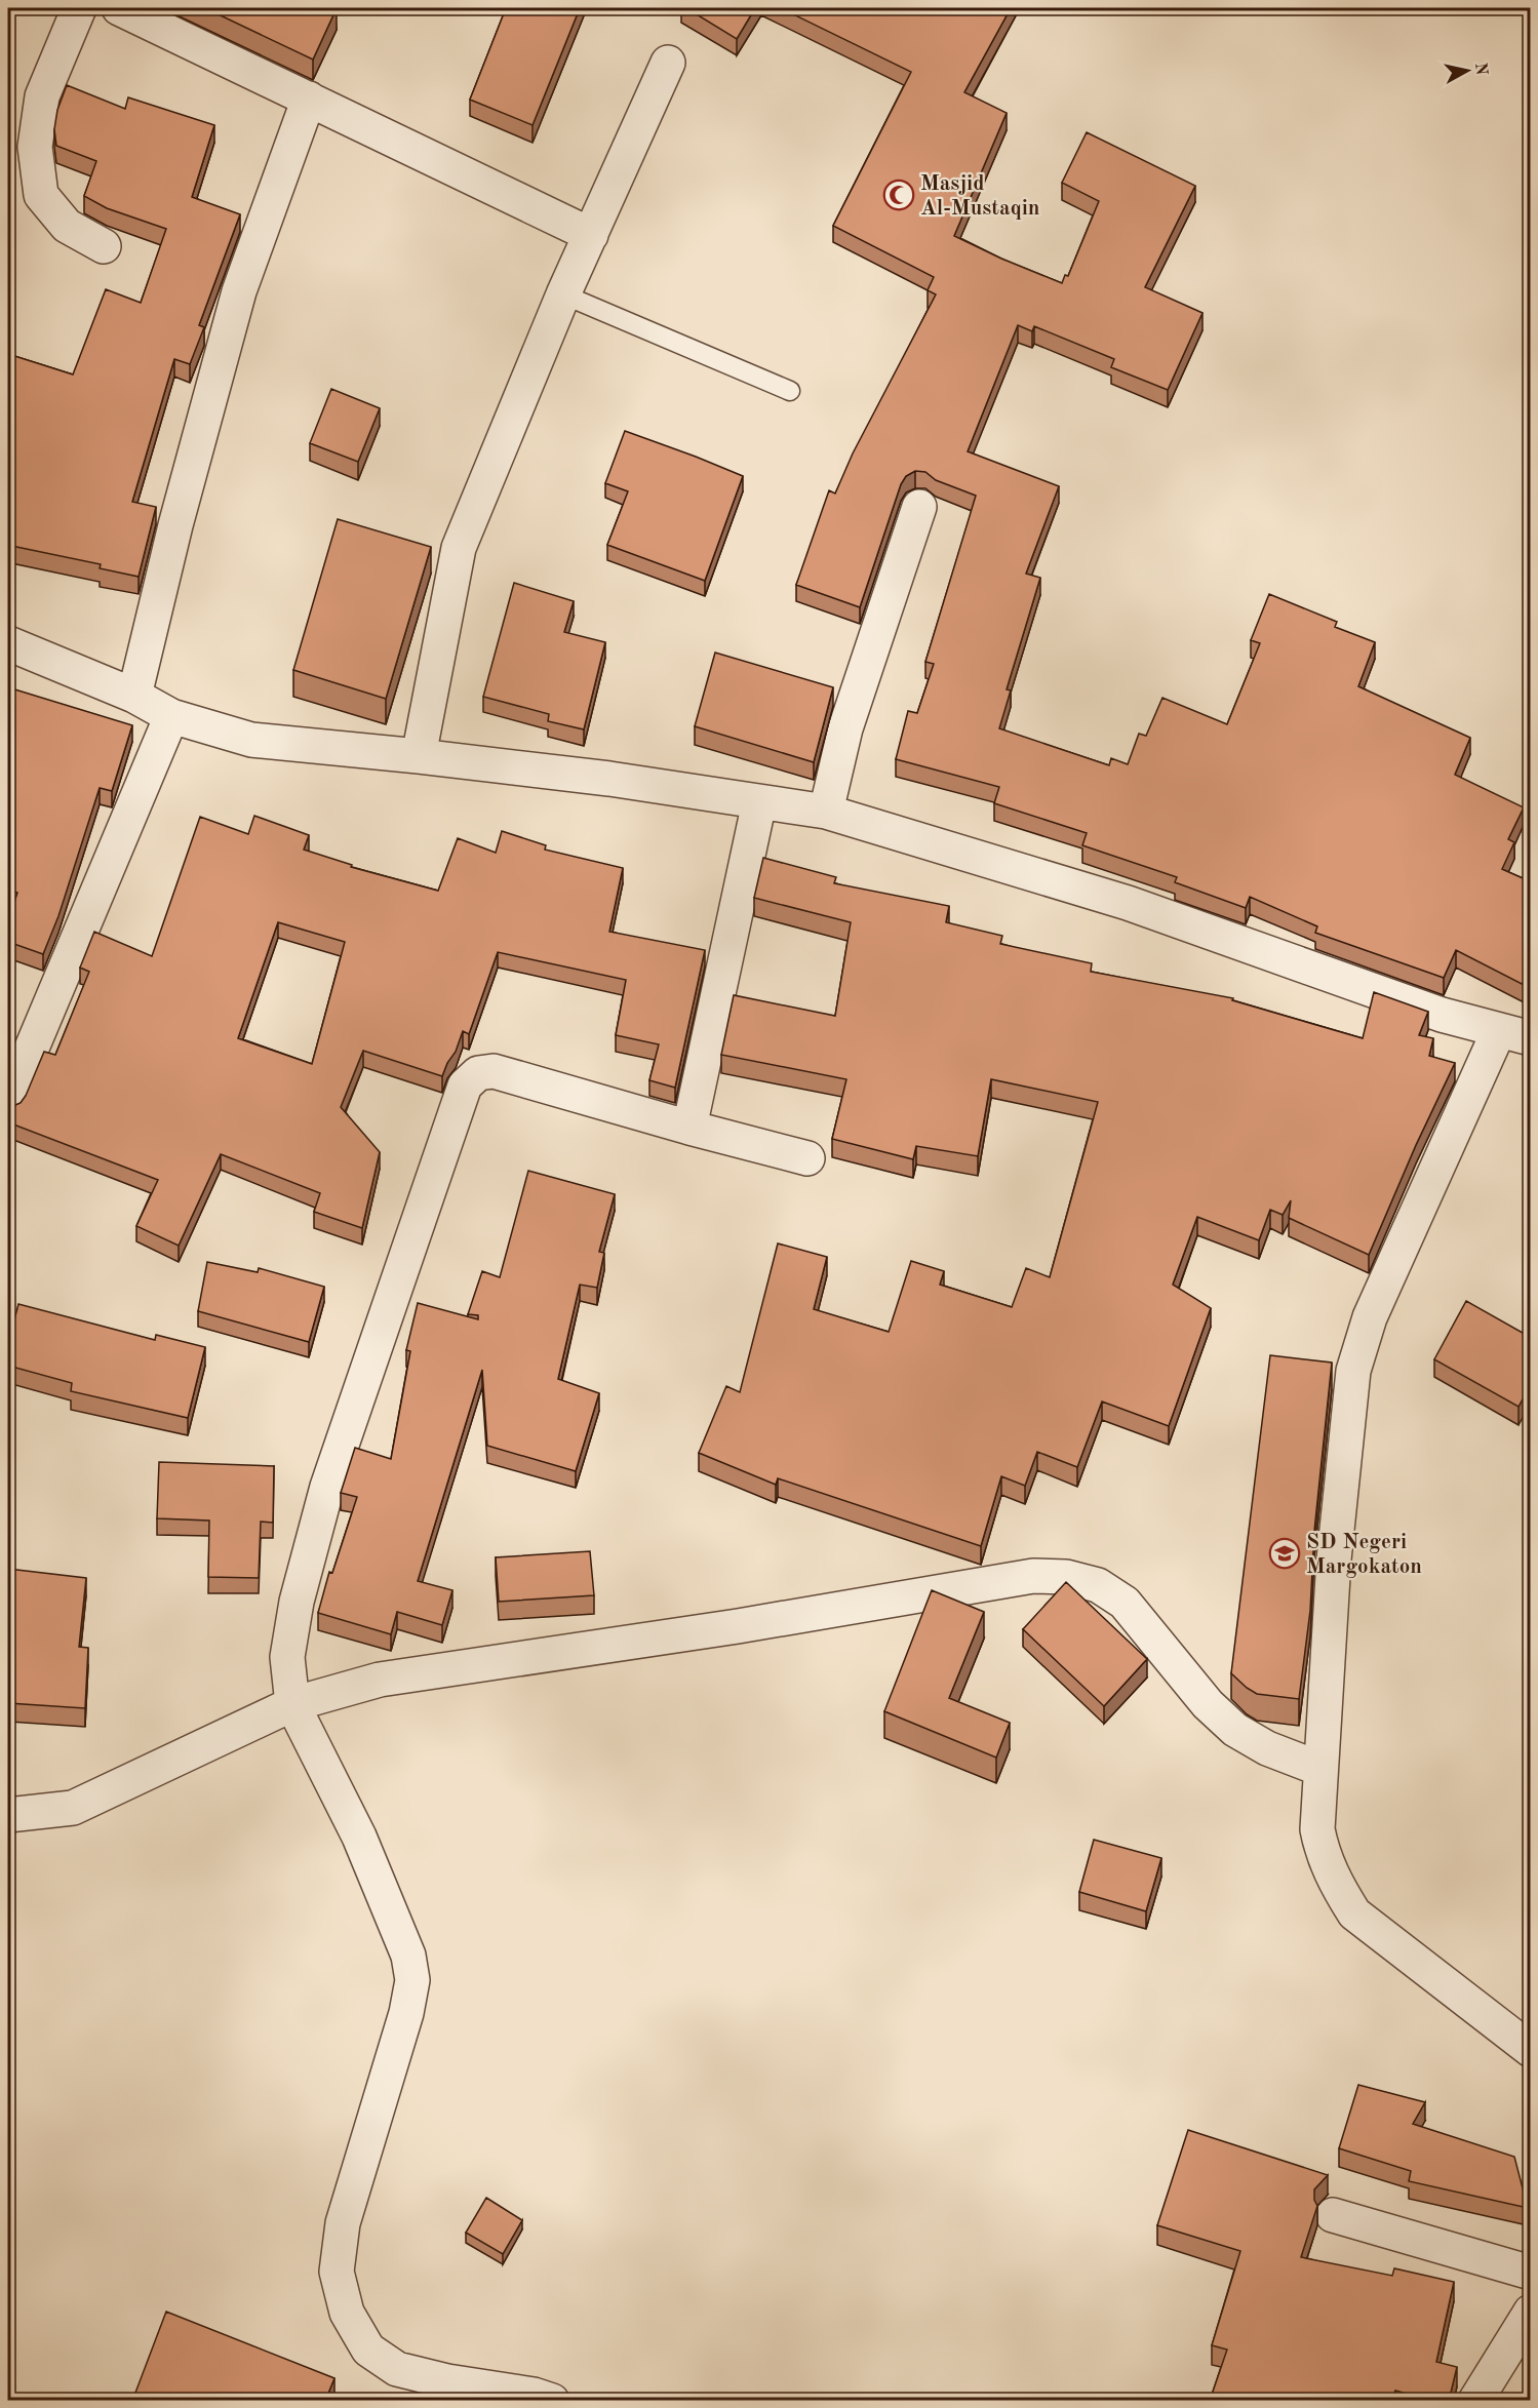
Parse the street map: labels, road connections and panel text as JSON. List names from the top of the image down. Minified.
{"places":{"mosque":["Masjid Al-Mustaqin"],"school or university":["SD Negeri Margokaton"]},"north":"right"}
